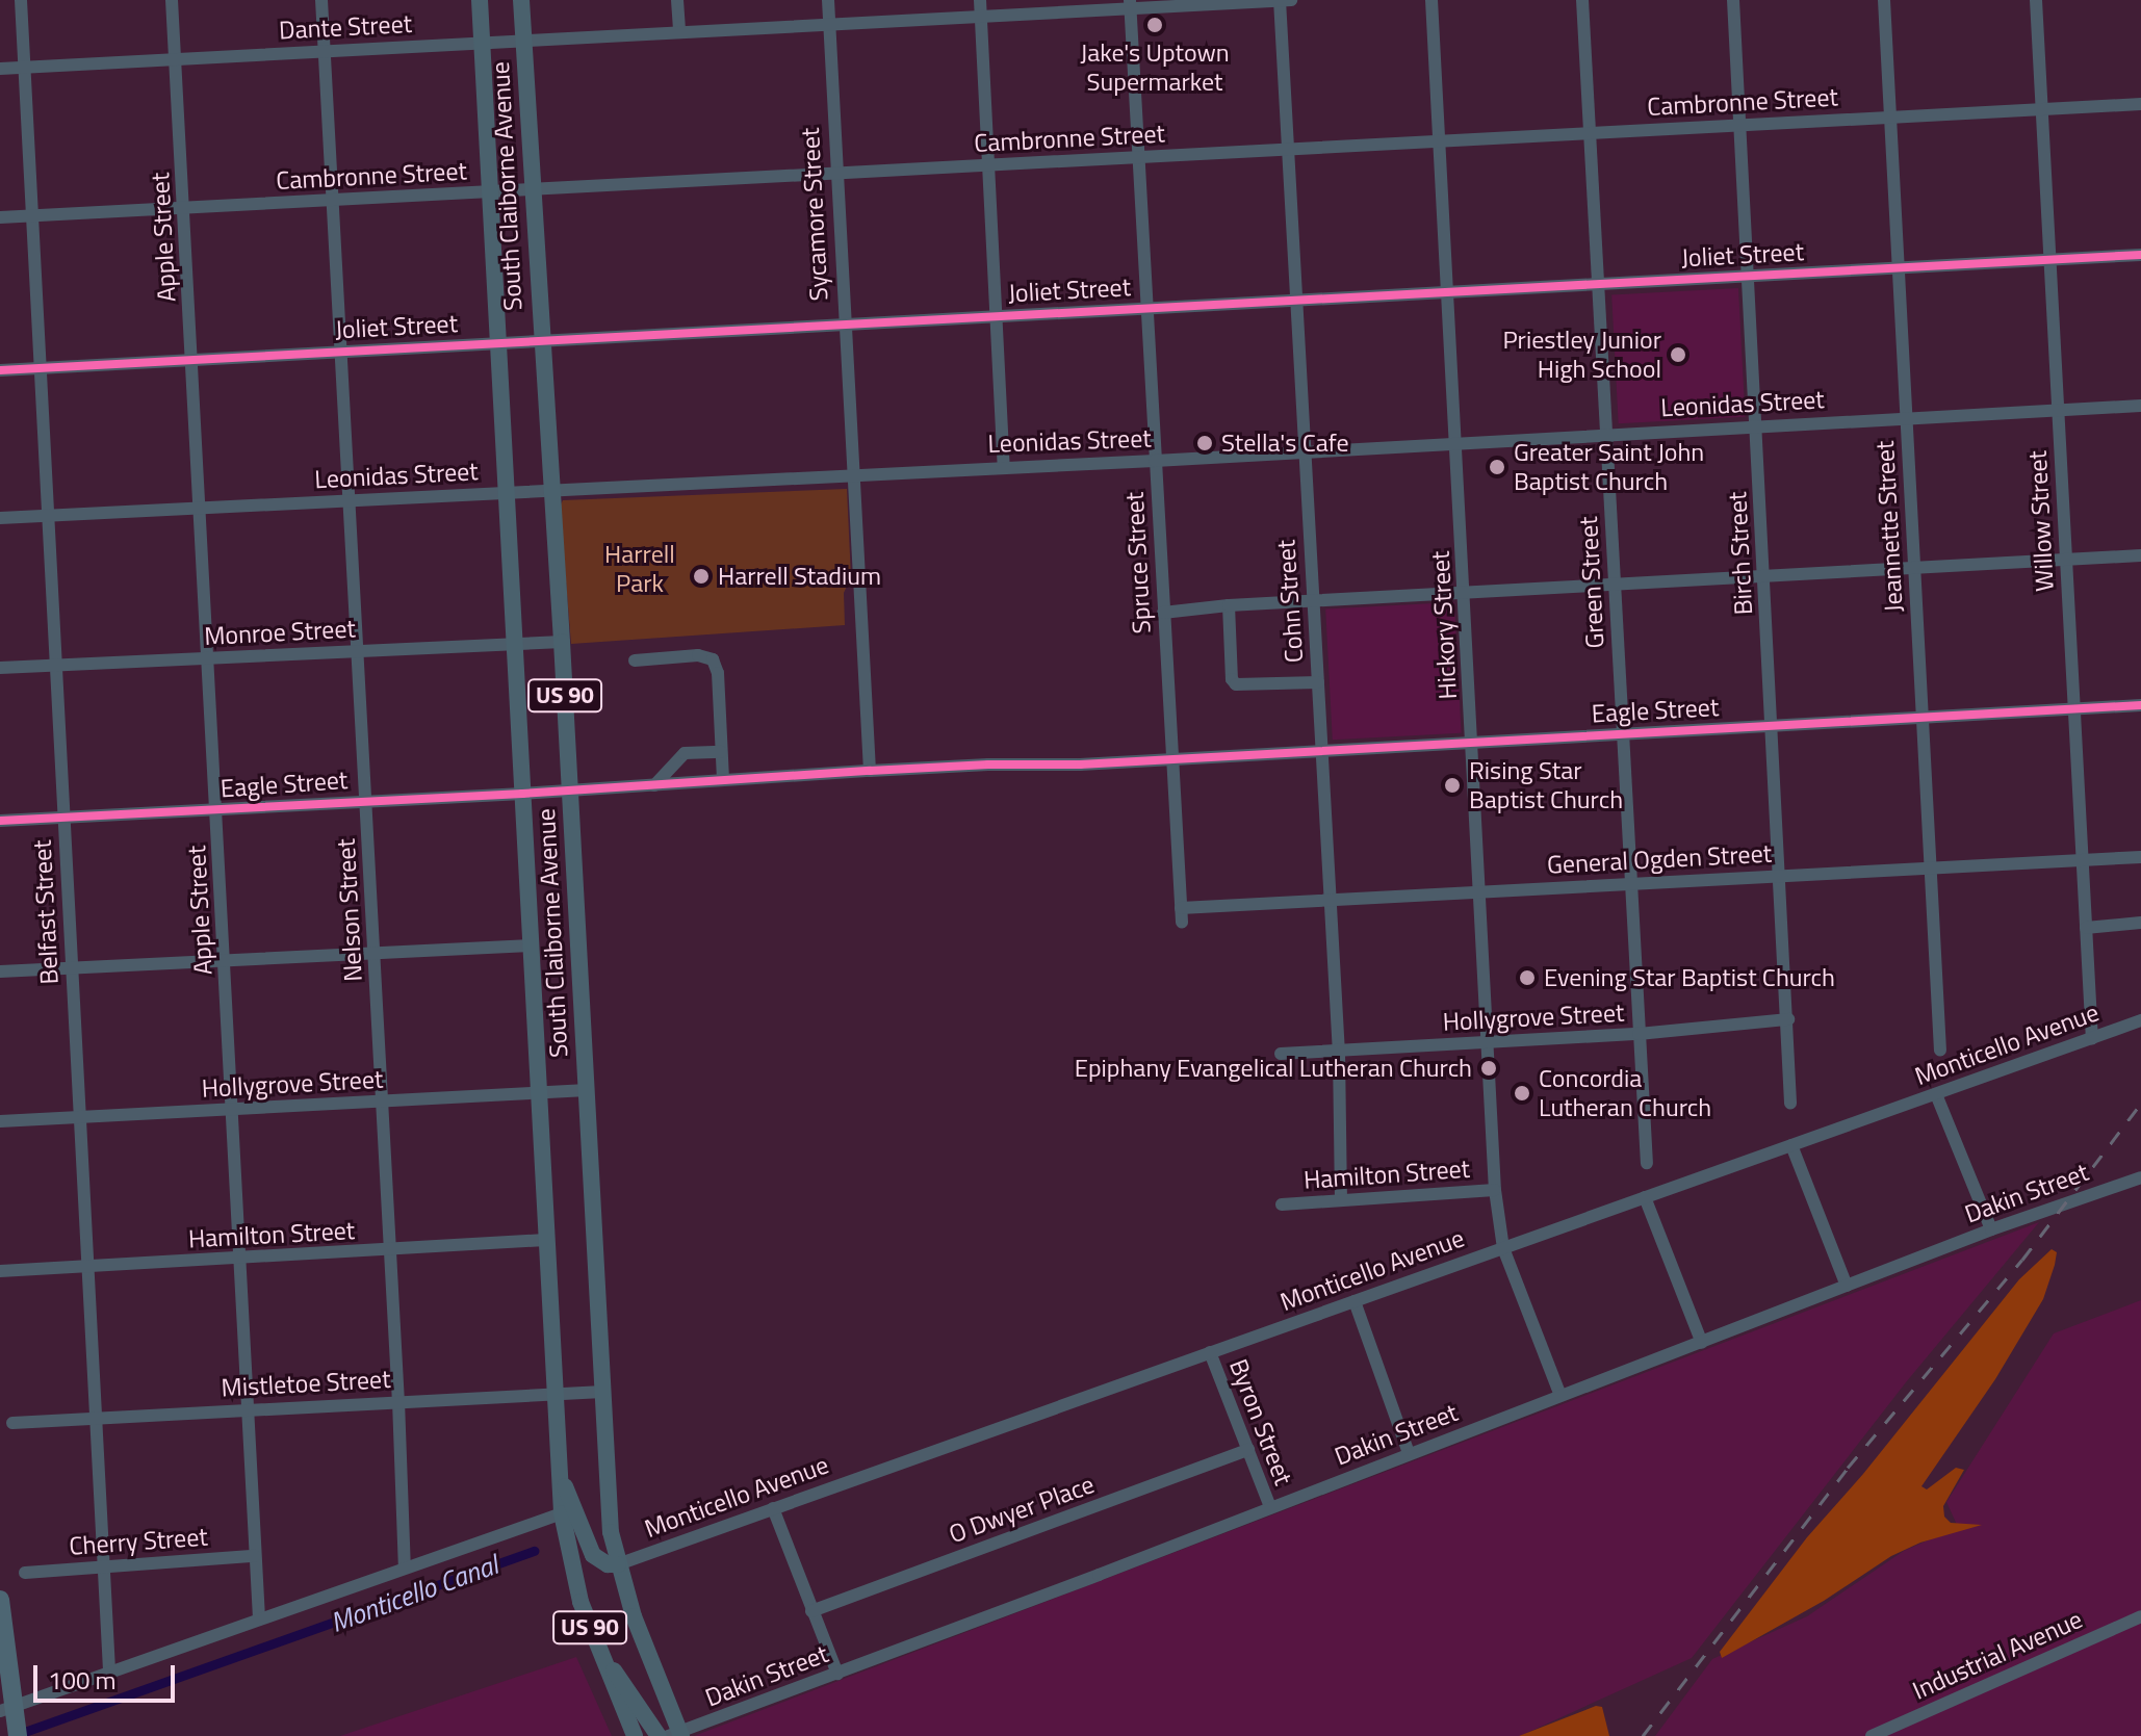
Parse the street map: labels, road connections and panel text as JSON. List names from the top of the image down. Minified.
{"streets":{"main road":["South Claiborne Avenue","US 90"],"street":["Dante Street","Cambronne Street","Sycamore Street","Apple Street","Joliet Street","Leonidas Street","Willow Street","Jeannette Street","Birch Street","Spruce Street","Green Street","Cohn Street","Hickory Street","Monroe Street","Eagle Street","General Ogden Street","Nelson Street","Belfast Street","Hollygrove Street","Monticello Avenue","Hamilton Street","Dakin Street","Mistletoe Street","Byron Street","O Dwyer Place","Cherry Street","Industrial Avenue"]},"crossings":[["Dante Street","South Claiborne Avenue"],["Dante Street","Sycamore Street"],["Dante Street","Apple Street"],["Dante Street","Spruce Street"],["Dante Street","Cohn Street"],["Dante Street","Nelson Street"],["Dante Street","Belfast Street"],["Cambronne Street","South Claiborne Avenue"],["Cambronne Street","Sycamore Street"],["Cambronne Street","Apple Street"],["Cambronne Street","Willow Street"],["Cambronne Street","Jeannette Street"],["Cambronne Street","Birch Street"],["Cambronne Street","Spruce Street"],["Cambronne Street","Green Street"],["Cambronne Street","Cohn Street"],["Cambronne Street","Hickory Street"],["Cambronne Street","Nelson Street"],["Cambronne Street","Belfast Street"],["South Claiborne Avenue","Joliet Street"],["South Claiborne Avenue","Leonidas Street"],["South Claiborne Avenue","Monroe Street"],["South Claiborne Avenue","US 90"],["South Claiborne Avenue","Eagle Street"],["South Claiborne Avenue","Hollygrove Street"],["South Claiborne Avenue","Monticello Avenue"],["South Claiborne Avenue","Hamilton Street"],["South Claiborne Avenue","Mistletoe Street"],["Sycamore Street","Joliet Street"],["Sycamore Street","Leonidas Street"],["Sycamore Street","Eagle Street"],["Apple Street","Joliet Street"],["Apple Street","Leonidas Street"],["Apple Street","Monroe Street"],["Apple Street","Eagle Street"],["Apple Street","Hollygrove Street"],["Apple Street","Hamilton Street"],["Apple Street","Mistletoe Street"],["Apple Street","Cherry Street"],["Joliet Street","Willow Street"],["Joliet Street","Jeannette Street"],["Joliet Street","Birch Street"],["Joliet Street","Spruce Street"],["Joliet Street","Green Street"],["Joliet Street","Cohn Street"],["Joliet Street","Hickory Street"],["Joliet Street","Nelson Street"],["Joliet Street","Belfast Street"],["Leonidas Street","Willow Street"],["Leonidas Street","Jeannette Street"],["Leonidas Street","Birch Street"],["Leonidas Street","Spruce Street"],["Leonidas Street","Green Street"],["Leonidas Street","Cohn Street"],["Leonidas Street","Hickory Street"],["Leonidas Street","Nelson Street"],["Leonidas Street","Belfast Street"],["Willow Street","Eagle Street"],["Willow Street","General Ogden Street"],["Willow Street","Monticello Avenue"],["Jeannette Street","Eagle Street"],["Jeannette Street","General Ogden Street"],["Birch Street","Eagle Street"],["Birch Street","General Ogden Street"],["Birch Street","Hollygrove Street"],["Spruce Street","Eagle Street"],["Spruce Street","General Ogden Street"],["Green Street","Eagle Street"],["Green Street","General Ogden Street"],["Green Street","Hollygrove Street"],["Cohn Street","Eagle Street"],["Cohn Street","General Ogden Street"],["Cohn Street","Hollygrove Street"],["Cohn Street","Hamilton Street"],["Hickory Street","Eagle Street"],["Hickory Street","General Ogden Street"],["Hickory Street","Hollygrove Street"],["Hickory Street","Monticello Avenue"],["Hickory Street","Hamilton Street"],["Hickory Street","Dakin Street"],["Monroe Street","Nelson Street"],["Monroe Street","Belfast Street"],["US 90","Monticello Avenue"],["US 90","Dakin Street"],["Eagle Street","Nelson Street"],["Eagle Street","Belfast Street"],["Nelson Street","Hollygrove Street"],["Nelson Street","Hamilton Street"],["Nelson Street","Mistletoe Street"],["Belfast Street","Hollygrove Street"],["Belfast Street","Hamilton Street"],["Belfast Street","Mistletoe Street"],["Belfast Street","Cherry Street"],["Monticello Avenue","Byron Street"],["Dakin Street","Byron Street"],["Byron Street","O Dwyer Place"]],"water":["Monticello Canal"],"parks":["Harrell Park"],"places":["Jake's Uptown Supermarket","Priestley Junior High School","Stella's Cafe","Greater Saint John Baptist Church","Harrell Stadium","Rising Star Baptist Church","Evening Star Baptist Church","Epiphany Evangelical Lutheran Church","Concordia Lutheran Church"],"scale_bar":"100 m"}
